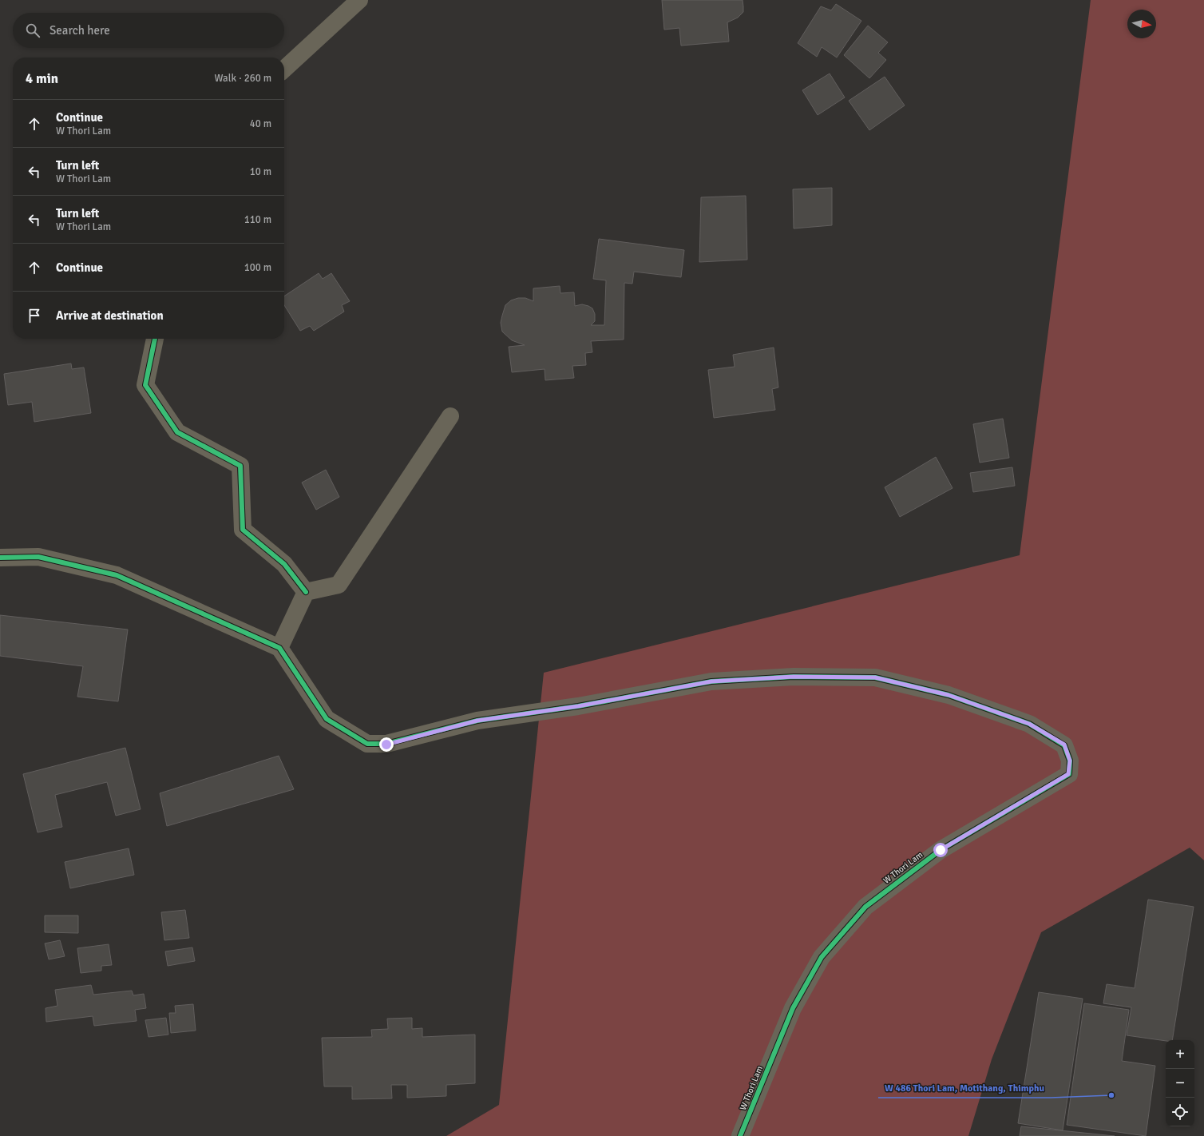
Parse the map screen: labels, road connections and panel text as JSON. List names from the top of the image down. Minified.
{"streets":{"street":["W Thori Lam"]},"places":["W 486 Thori Lam, Motithang, Thimphu"],"north":"right","page":{"search":"Search here","heading":["4 min","Walk · 260 m"],"list":[["Continue","W Thori Lam","40 m"],["Turn left","W Thori Lam","10 m"],["Turn left","W Thori Lam","110 m"],["Continue","100 m"],"Arrive at destination"],"map_buttons":["+","−"]}}
